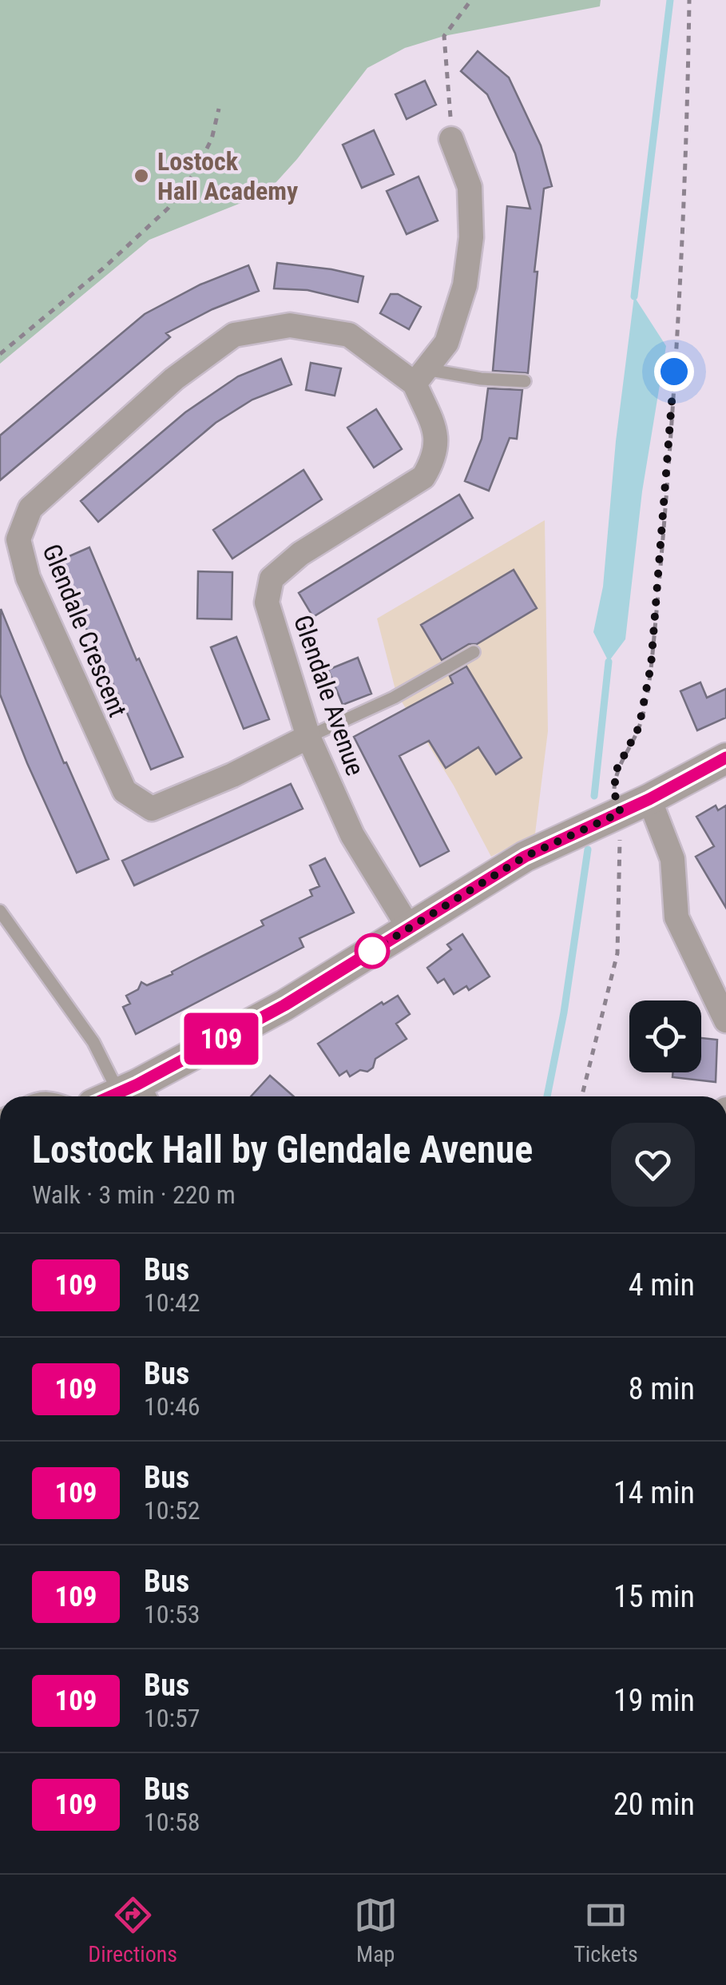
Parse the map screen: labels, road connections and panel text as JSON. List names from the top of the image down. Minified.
{"streets":{"street":["Glendale Crescent","Glendale Avenue"]},"crossings":[["Glendale Crescent","Glendale Avenue"]],"places":["Lostock Hall Academy"],"lines":["bus line 109"],"page":{"on_map":"109","heading":["Lostock Hall by Glendale Avenue","Walk · 3 min · 220 m"],"list":[{"mark":"109","name":"Bus","note":"10:42","value":"4 min"},{"mark":"109","name":"Bus","note":"10:46","value":"8 min"},{"mark":"109","name":"Bus","note":"10:52","value":"14 min"},{"mark":"109","name":"Bus","note":"10:53","value":"15 min"},{"mark":"109","name":"Bus","note":"10:57","value":"19 min"},{"mark":"109","name":"Bus","note":"10:58","value":"20 min"}],"tabs":["Directions","Map","Tickets"]}}
